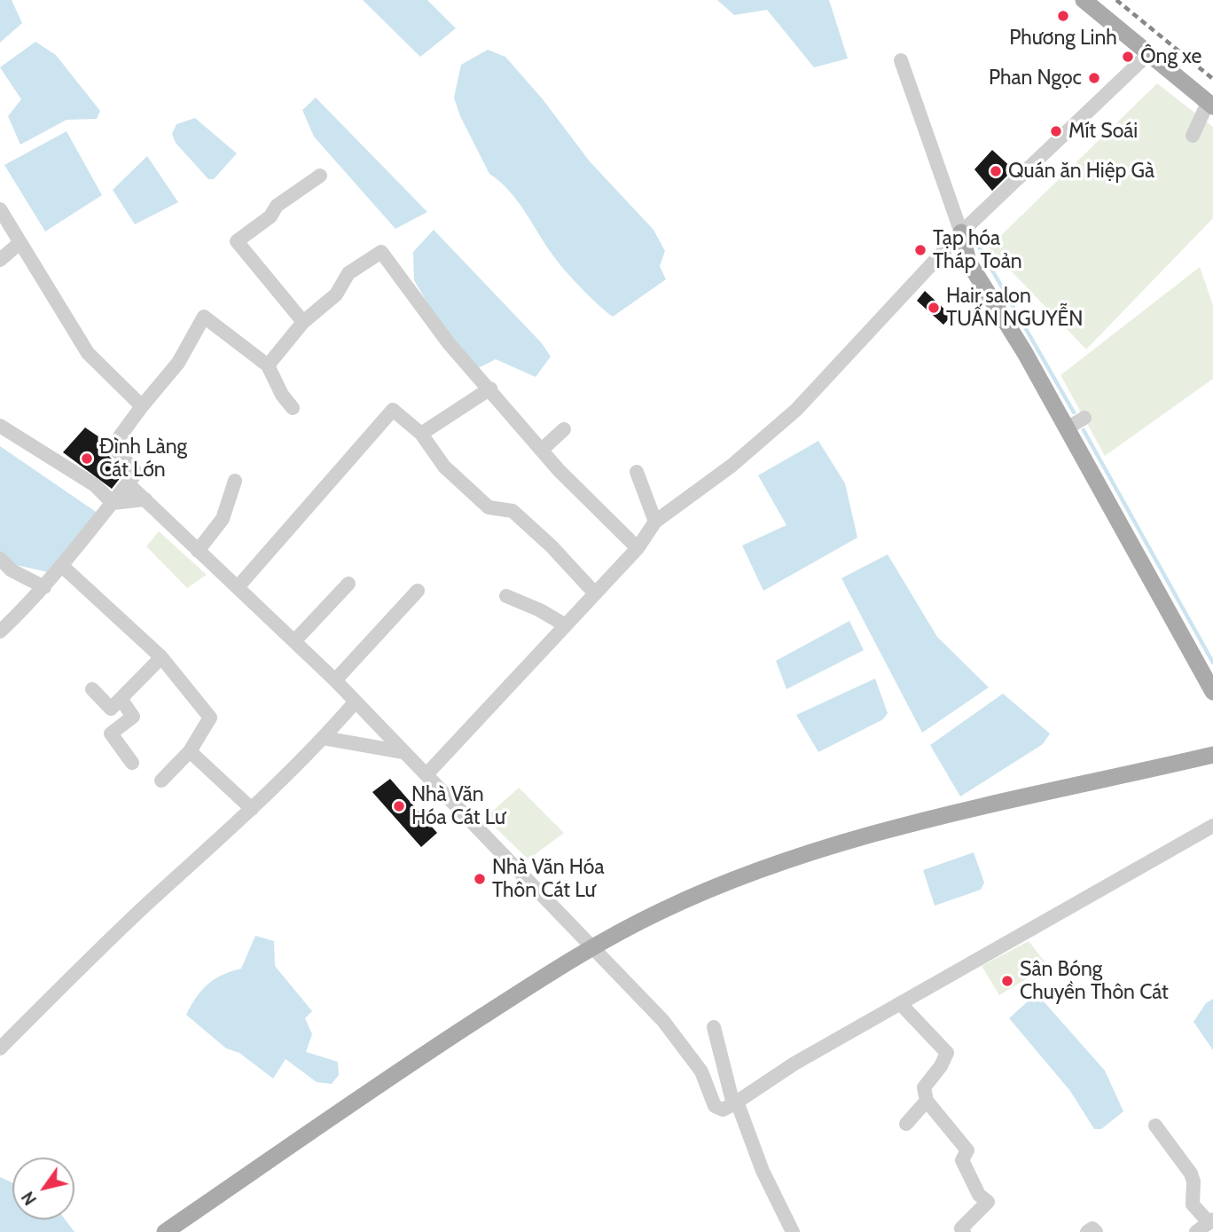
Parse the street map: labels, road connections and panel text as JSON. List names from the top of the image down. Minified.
{"places":["Phương Linh","Ông xe","Phan Ngọc","Mít Soái","Quán ăn Hiệp Gà","Tạp hóa Tháp Toản","Hair salon TUẤN NGUYỄN","Đình Làng Cát Lớn","Nhà Văn Hóa Cát Lư","Nhà Văn Hóa Thôn Cát Lư","Sân Bóng Chuyền Thôn Cát"],"north":"bottom left"}
